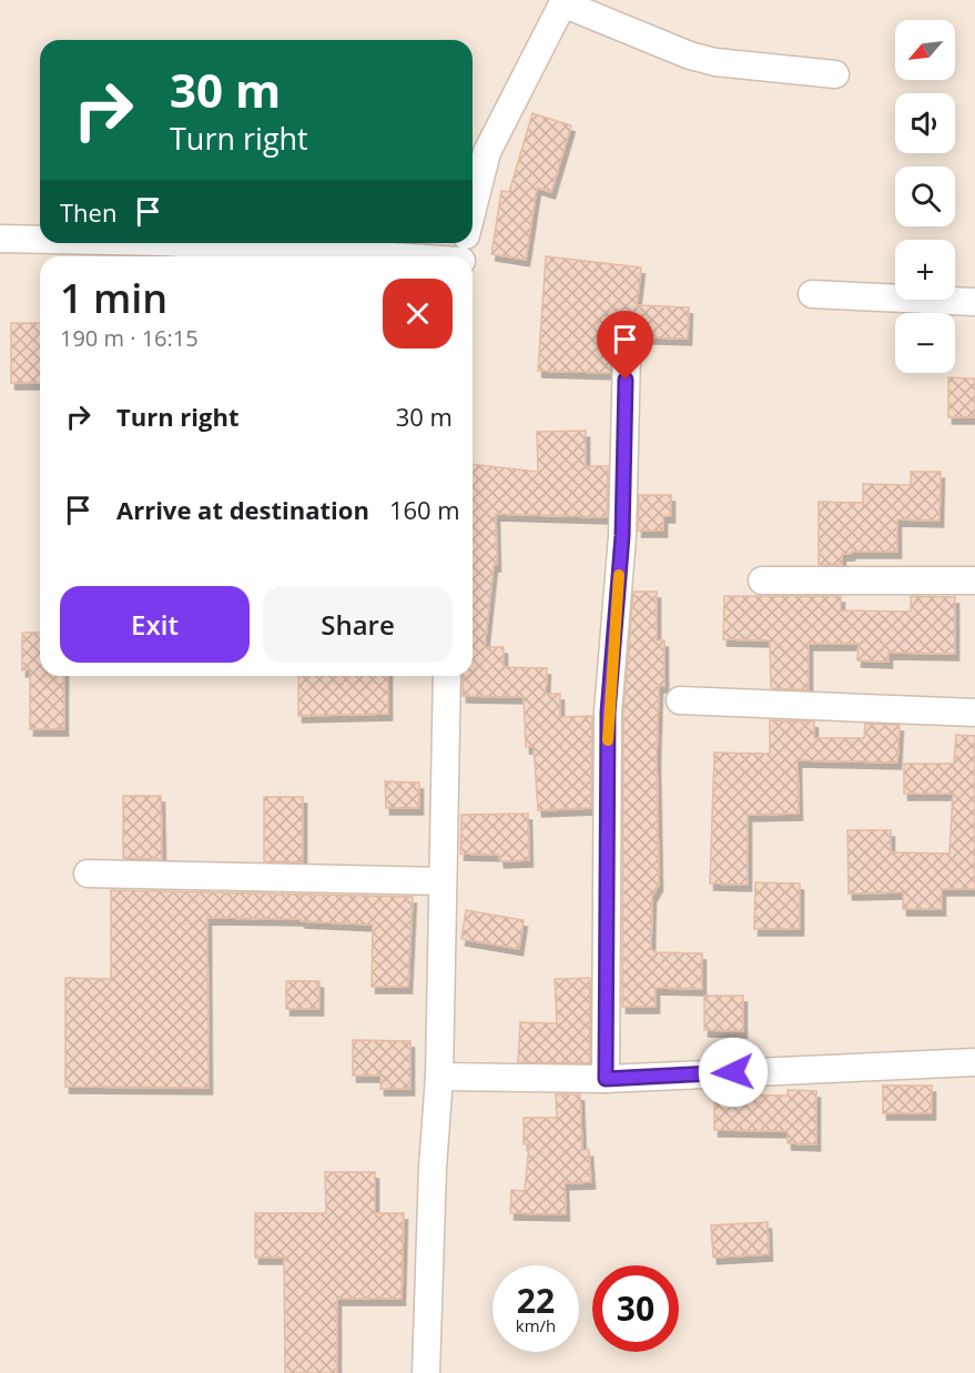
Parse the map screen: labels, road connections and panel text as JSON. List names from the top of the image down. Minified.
{"north":"bottom left","page":{"map_buttons":["+","−"],"turn":["30 m","Turn right"],"then":"Then","heading":["1 min","190 m · 16:15"],"list":[{"name":"Turn right","value":"30 m"},{"name":"Arrive at destination","value":"160 m"}],"buttons":["Exit","Share"],"speed":"22 km/h","limit":"30"}}
